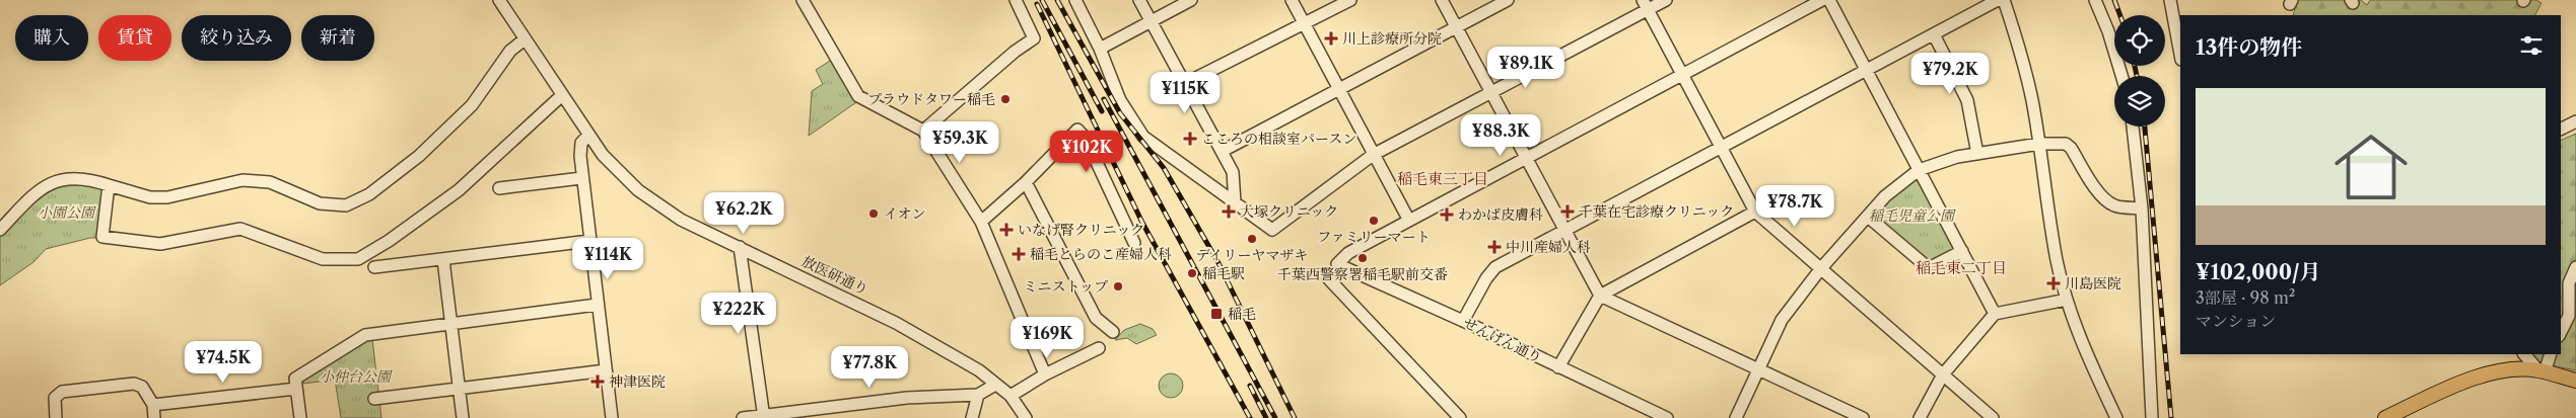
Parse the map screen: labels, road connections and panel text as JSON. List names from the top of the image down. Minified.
{"streets":{"street":["放医研通り","せんげん通り"]},"districts":["稲毛東三丁目","稲毛東二丁目"],"parks":["小園公園","稲毛児童公園","小仲台公園"],"places":{"health":["川上診療所分院","こころの相談室パースン","大塚クリニック","千葉在宅診療クリニック","わかば皮膚科","いなげ腎クリニック","中川産婦人科","稲毛とらのこ産婦人科","川島医院","神津医院"],"other":["プラウドタワー稲毛","イオン","ファミリーマート","デイリーヤマザキ","千葉西警察署稲毛駅前交番","稲毛駅","ミニストップ"],"transit":["稲毛"]},"page":{"chip":["購入","賃貸","絞り込み","新着"],"heading":"13件の物件","price":["¥89.1K","¥79.2K","¥115K","¥88.3K","¥59.3K","¥102K","¥78.7K","¥62.2K","¥114K","¥222K","¥169K","¥74.5K","¥77.8K"],"list":[{"name":"¥102,000/月","note":"3部屋 · 98 m² · マンション"}]}}
